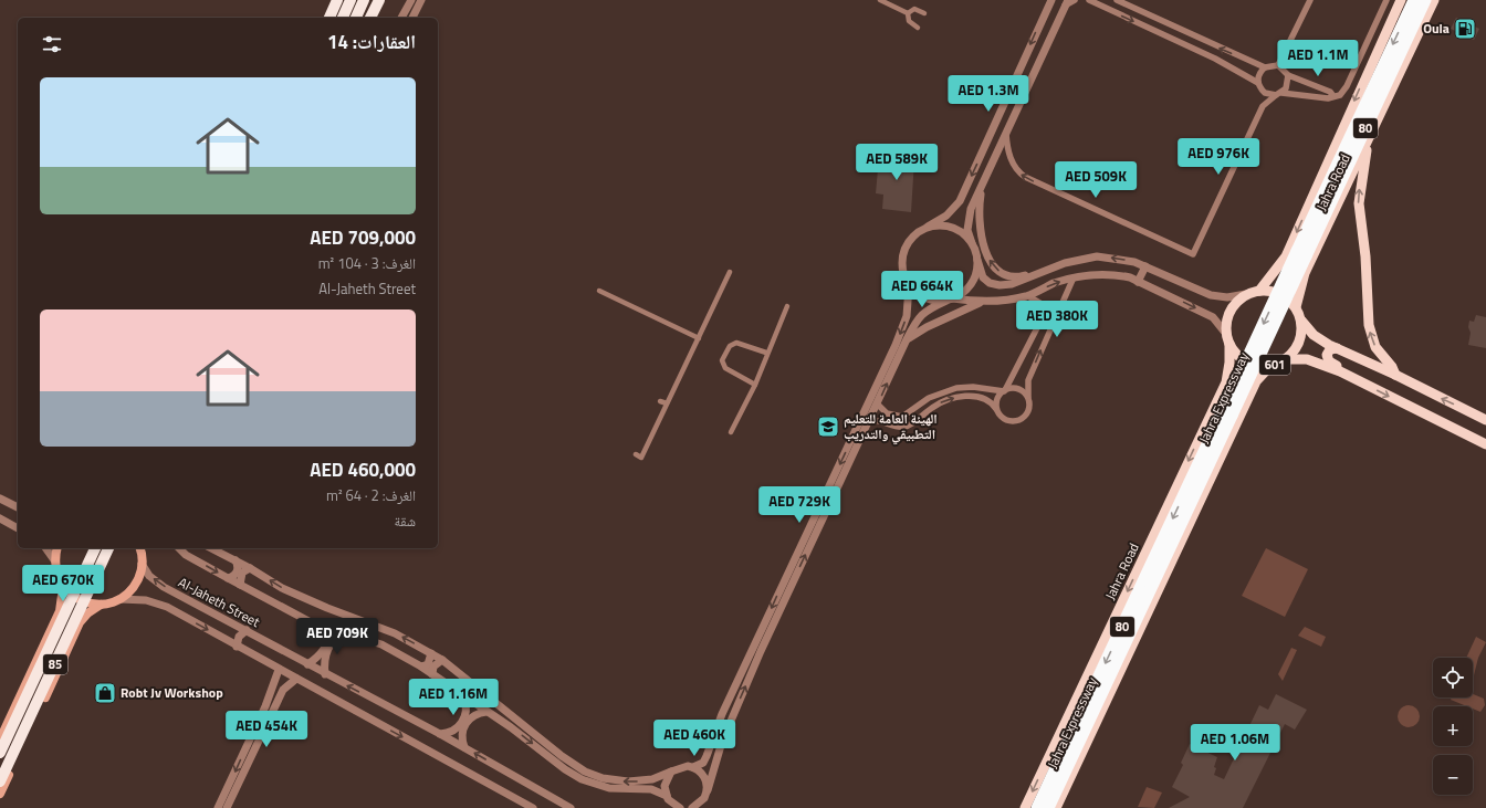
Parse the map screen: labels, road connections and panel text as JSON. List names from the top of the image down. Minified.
{"streets":{"highway":["80","Jahra Expressway","85"],"main road":["Jahra Road","601"],"street":["Al-Jaheth Street"]},"crossings":[["Jahra Road","601"]],"places":{"fuel station":["Oula"],"school or university":["الهيئة العامة للتعليم التطبيقي والتدريب"],"shop":["Robt Jv Workshop"]},"page":{"heading":"العقارات: 14","price":["AED 1.1M","AED 1.3M","AED 976K","AED 589K","AED 509K","AED 664K","AED 380K","AED 729K","AED 670K","AED 709K","AED 1.16M","AED 454K","AED 460K","AED 1.06M"],"list":[{"name":"AED 709,000","note":"الغرف: 3 · 104 m² · Al-Jaheth Street"},{"name":"AED 460,000","note":"الغرف: 2 · 64 m² · شقة"}],"map_buttons":["+","−"]}}
